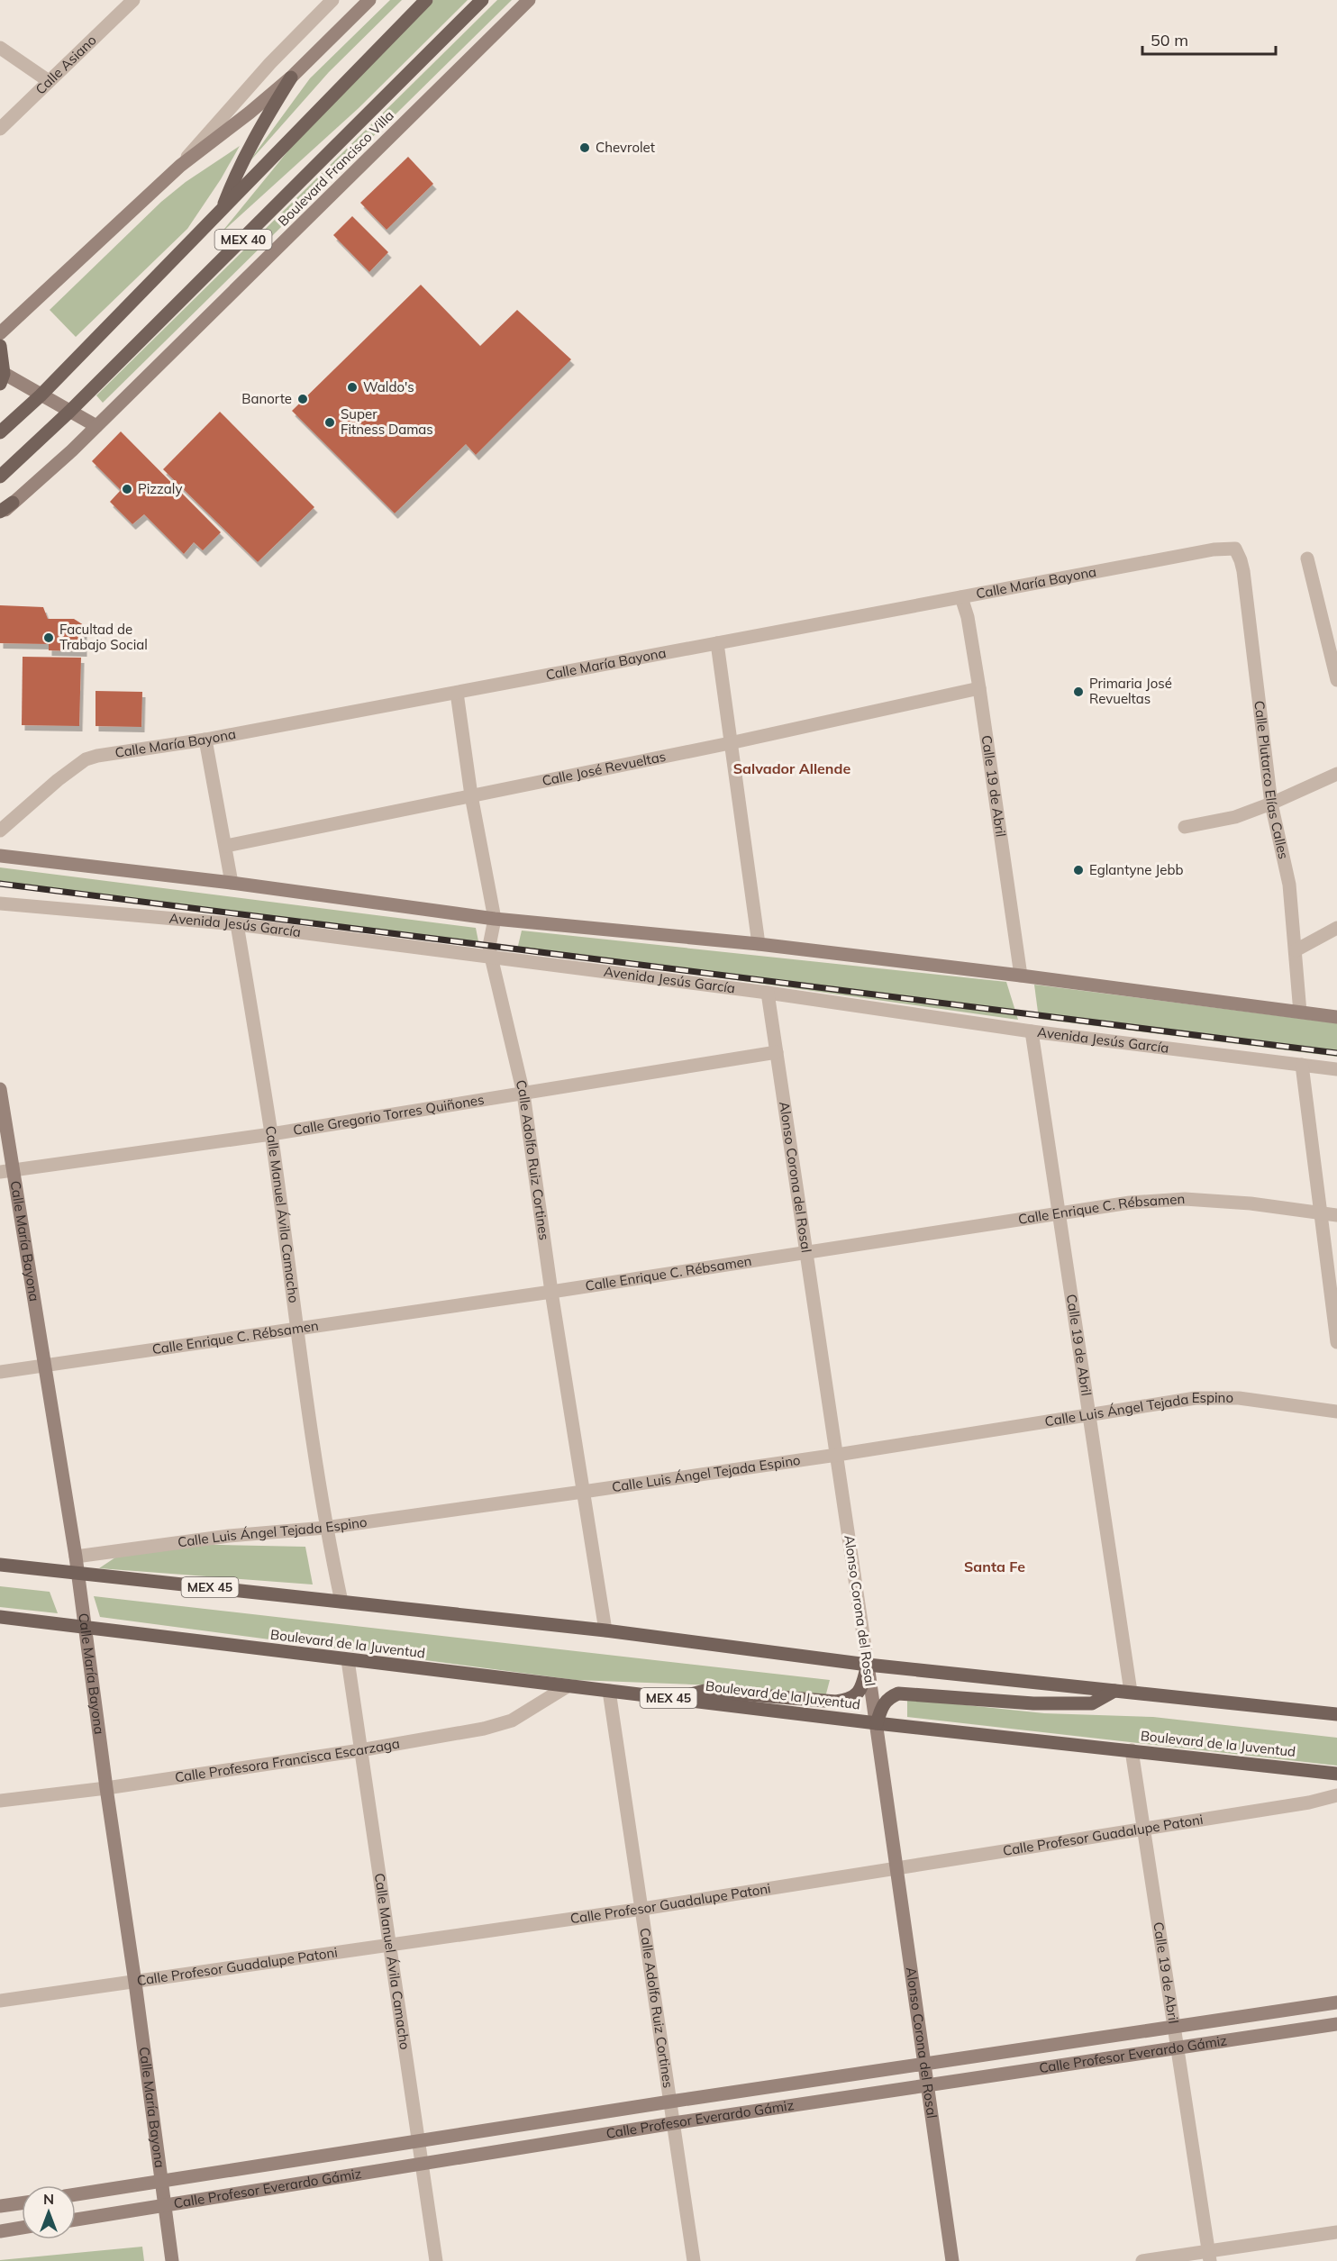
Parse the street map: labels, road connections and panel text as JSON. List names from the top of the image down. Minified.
{"streets":{"main road":["Boulevard Francisco Villa","MEX 40","MEX 45","Boulevard de la Juventud"],"street":["Calle Asiano","Calle María Bayona","Calle José Revueltas","Calle Plutarco Elías Calles","Calle 19 de Abril","Avenida Jesús García","Calle Gregorio Torres Quiñones","Calle Adolfo Ruiz Cortines","Alonso Corona del Rosal","Calle Enrique C. Rébsamen","Calle Manuel Ávila Camacho","Calle Luis Ángel Tejada Espino","Calle Profesora Francisca Escarzaga","Calle Profesor Guadalupe Patoni","Calle Profesor Everardo Gámiz"]},"crossings":[["Calle María Bayona","Calle Plutarco Elías Calles"],["Calle María Bayona","Calle 19 de Abril"],["Calle María Bayona","Calle Gregorio Torres Quiñones"],["Calle María Bayona","Calle Adolfo Ruiz Cortines"],["Calle María Bayona","Calle Enrique C. Rébsamen"],["Calle María Bayona","Calle Luis Ángel Tejada Espino"],["Calle María Bayona","MEX 45"],["Calle María Bayona","Boulevard de la Juventud"],["Calle María Bayona","Calle Profesora Francisca Escarzaga"],["Calle María Bayona","Calle Profesor Guadalupe Patoni"],["Calle María Bayona","Calle Profesor Everardo Gámiz"],["Calle José Revueltas","Calle 19 de Abril"],["Calle José Revueltas","Calle Adolfo Ruiz Cortines"],["Calle 19 de Abril","Avenida Jesús García"],["Calle 19 de Abril","Calle Enrique C. Rébsamen"],["Calle 19 de Abril","Calle Luis Ángel Tejada Espino"],["Calle 19 de Abril","MEX 45"],["Calle 19 de Abril","Boulevard de la Juventud"],["Calle 19 de Abril","Calle Profesor Guadalupe Patoni"],["Calle 19 de Abril","Calle Profesor Everardo Gámiz"],["Avenida Jesús García","Calle Adolfo Ruiz Cortines"],["Avenida Jesús García","Alonso Corona del Rosal"],["Avenida Jesús García","Calle Manuel Ávila Camacho"],["Calle Gregorio Torres Quiñones","Calle Adolfo Ruiz Cortines"],["Calle Gregorio Torres Quiñones","Alonso Corona del Rosal"],["Calle Gregorio Torres Quiñones","Calle Manuel Ávila Camacho"],["Calle Adolfo Ruiz Cortines","Calle Enrique C. Rébsamen"],["Calle Adolfo Ruiz Cortines","Calle Luis Ángel Tejada Espino"],["Calle Adolfo Ruiz Cortines","MEX 45"],["Calle Adolfo Ruiz Cortines","Boulevard de la Juventud"],["Calle Adolfo Ruiz Cortines","Calle Profesor Guadalupe Patoni"],["Calle Adolfo Ruiz Cortines","Calle Profesor Everardo Gámiz"],["Alonso Corona del Rosal","Calle Enrique C. Rébsamen"],["Alonso Corona del Rosal","Calle Luis Ángel Tejada Espino"],["Alonso Corona del Rosal","MEX 45"],["Alonso Corona del Rosal","Boulevard de la Juventud"],["Alonso Corona del Rosal","Calle Profesor Guadalupe Patoni"],["Alonso Corona del Rosal","Calle Profesor Everardo Gámiz"],["Calle Enrique C. Rébsamen","Calle Manuel Ávila Camacho"],["Calle Manuel Ávila Camacho","Calle Luis Ángel Tejada Espino"],["Calle Manuel Ávila Camacho","MEX 45"],["Calle Manuel Ávila Camacho","Boulevard de la Juventud"],["Calle Manuel Ávila Camacho","Calle Profesora Francisca Escarzaga"],["Calle Manuel Ávila Camacho","Calle Profesor Guadalupe Patoni"],["Calle Manuel Ávila Camacho","Calle Profesor Everardo Gámiz"],["Boulevard de la Juventud","Calle Profesora Francisca Escarzaga"]],"districts":["Salvador Allende","Santa Fe"],"places":["Chevrolet","Waldo's","Banorte","Super Fitness Damas","Pizzaly","Facultad de Trabajo Social","Primaria José Revueltas","Eglantyne Jebb"],"scale_bar":"50 m","north":"top"}
